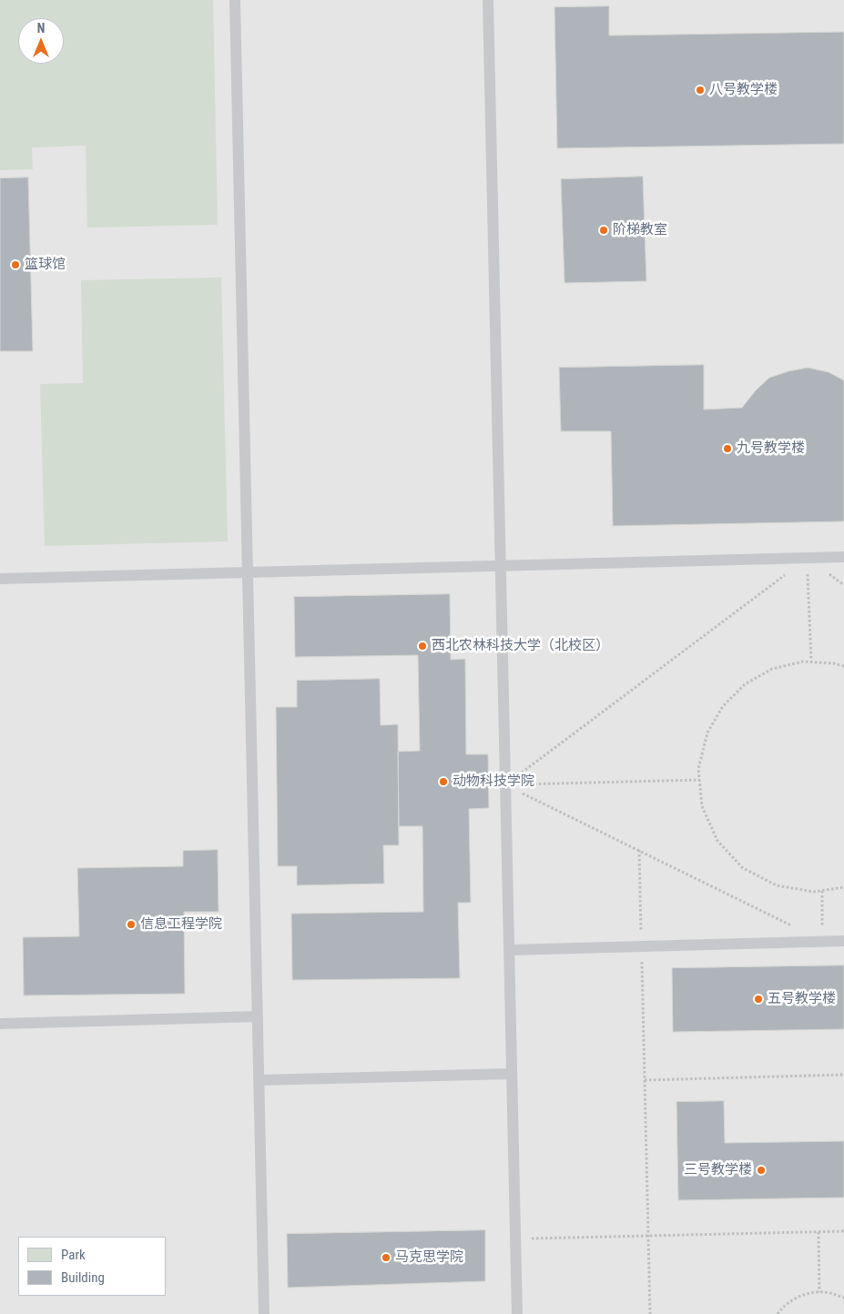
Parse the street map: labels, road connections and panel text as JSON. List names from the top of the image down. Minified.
{"places":["八号教学楼","阶梯教室","篮球馆","九号教学楼","西北农林科技大学（北校区）","动物科技学院","信息工程学院","五号教学楼","三号教学楼","马克思学院"],"legend":["Park","Building"],"north":"top"}
